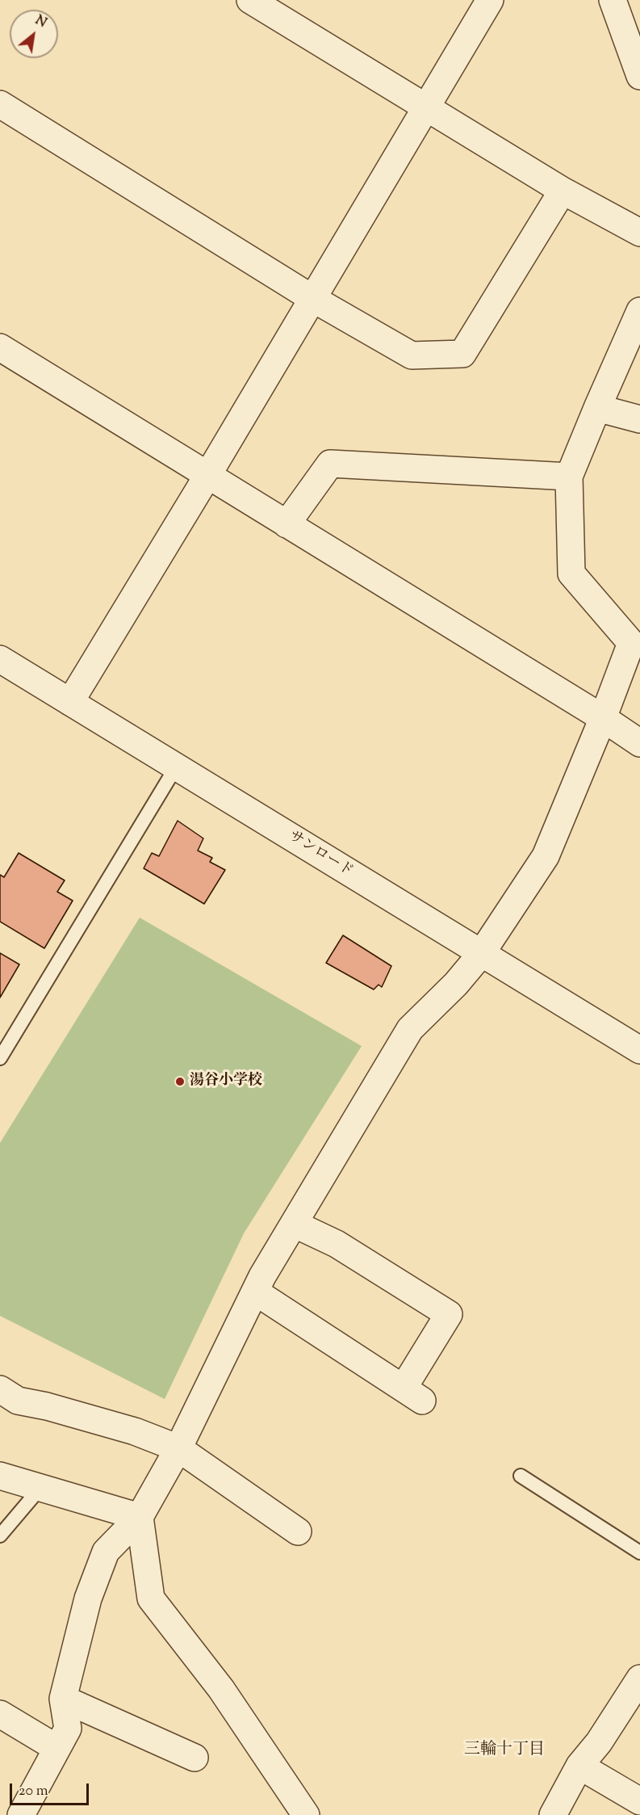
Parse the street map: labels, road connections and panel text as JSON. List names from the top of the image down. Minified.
{"streets":{"street":["サンロード"]},"districts":["三輪十丁目"],"places":["湯谷小学校"],"scale_bar":"20 m","north":"top right"}
